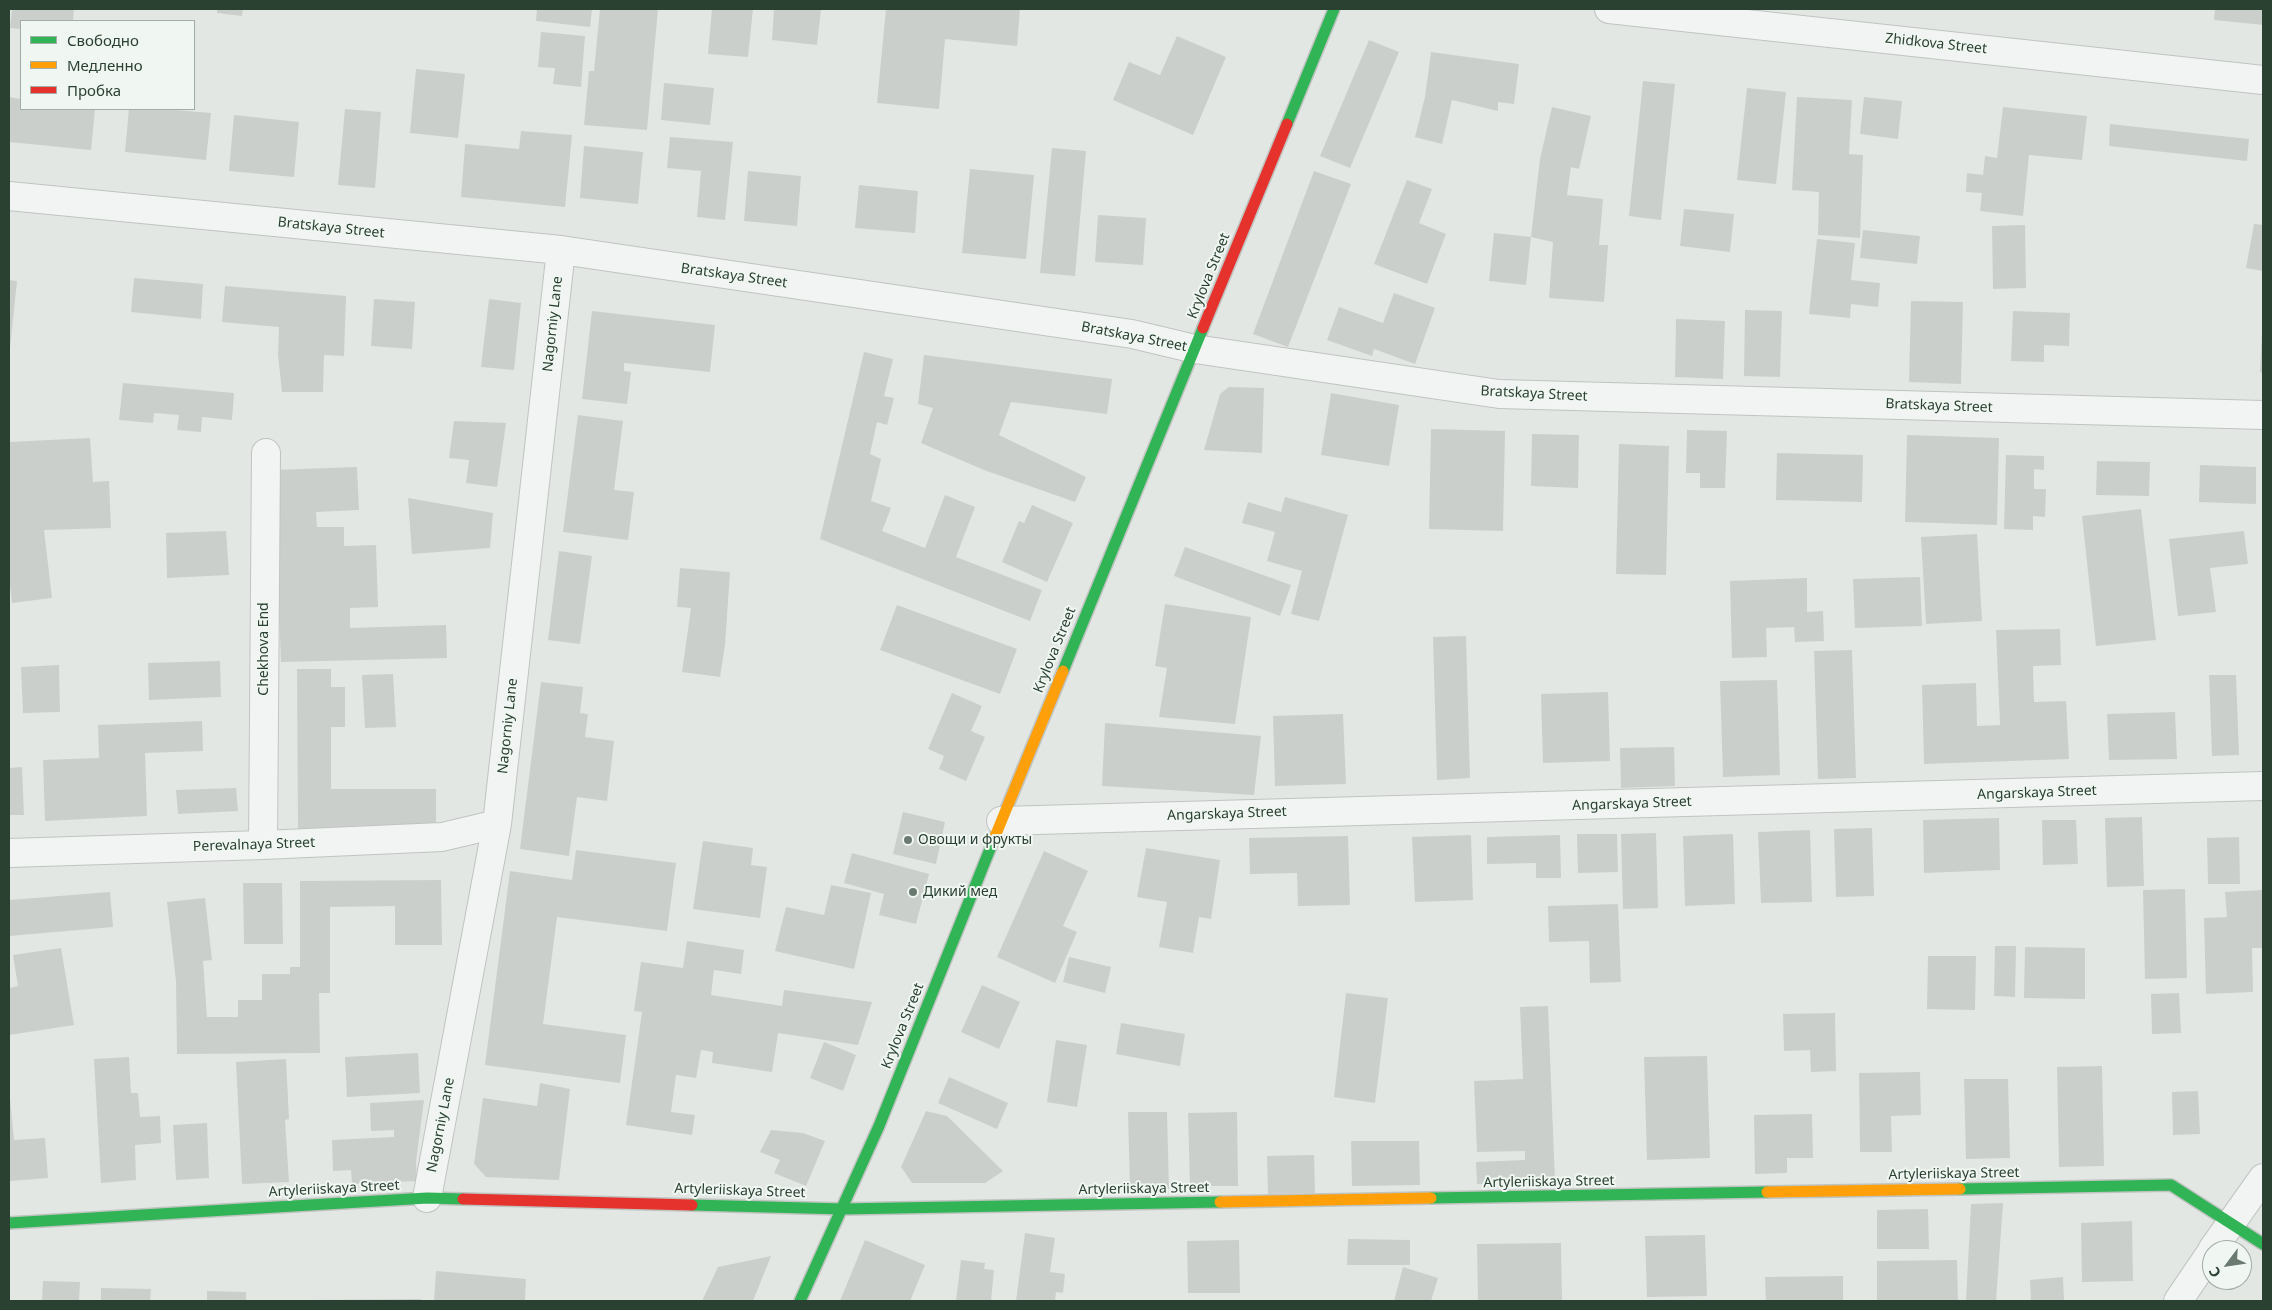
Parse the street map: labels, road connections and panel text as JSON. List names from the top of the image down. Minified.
{"streets":{"street":["Zhidkova Street","Bratskaya Street","Krylova Street","Nagorniy Lane","Chekhova End","Angarskaya Street","Perevalnaya Street","Artyleriiskaya Street"]},"crossings":[["Bratskaya Street","Krylova Street"],["Bratskaya Street","Nagorniy Lane"],["Krylova Street","Angarskaya Street"],["Krylova Street","Artyleriiskaya Street"],["Nagorniy Lane","Perevalnaya Street"],["Nagorniy Lane","Artyleriiskaya Street"],["Chekhova End","Perevalnaya Street"]],"places":["Овощи и фрукты","Дикий мед"],"legend":["Свободно","Медленно","Пробка"],"north":"bottom left"}
